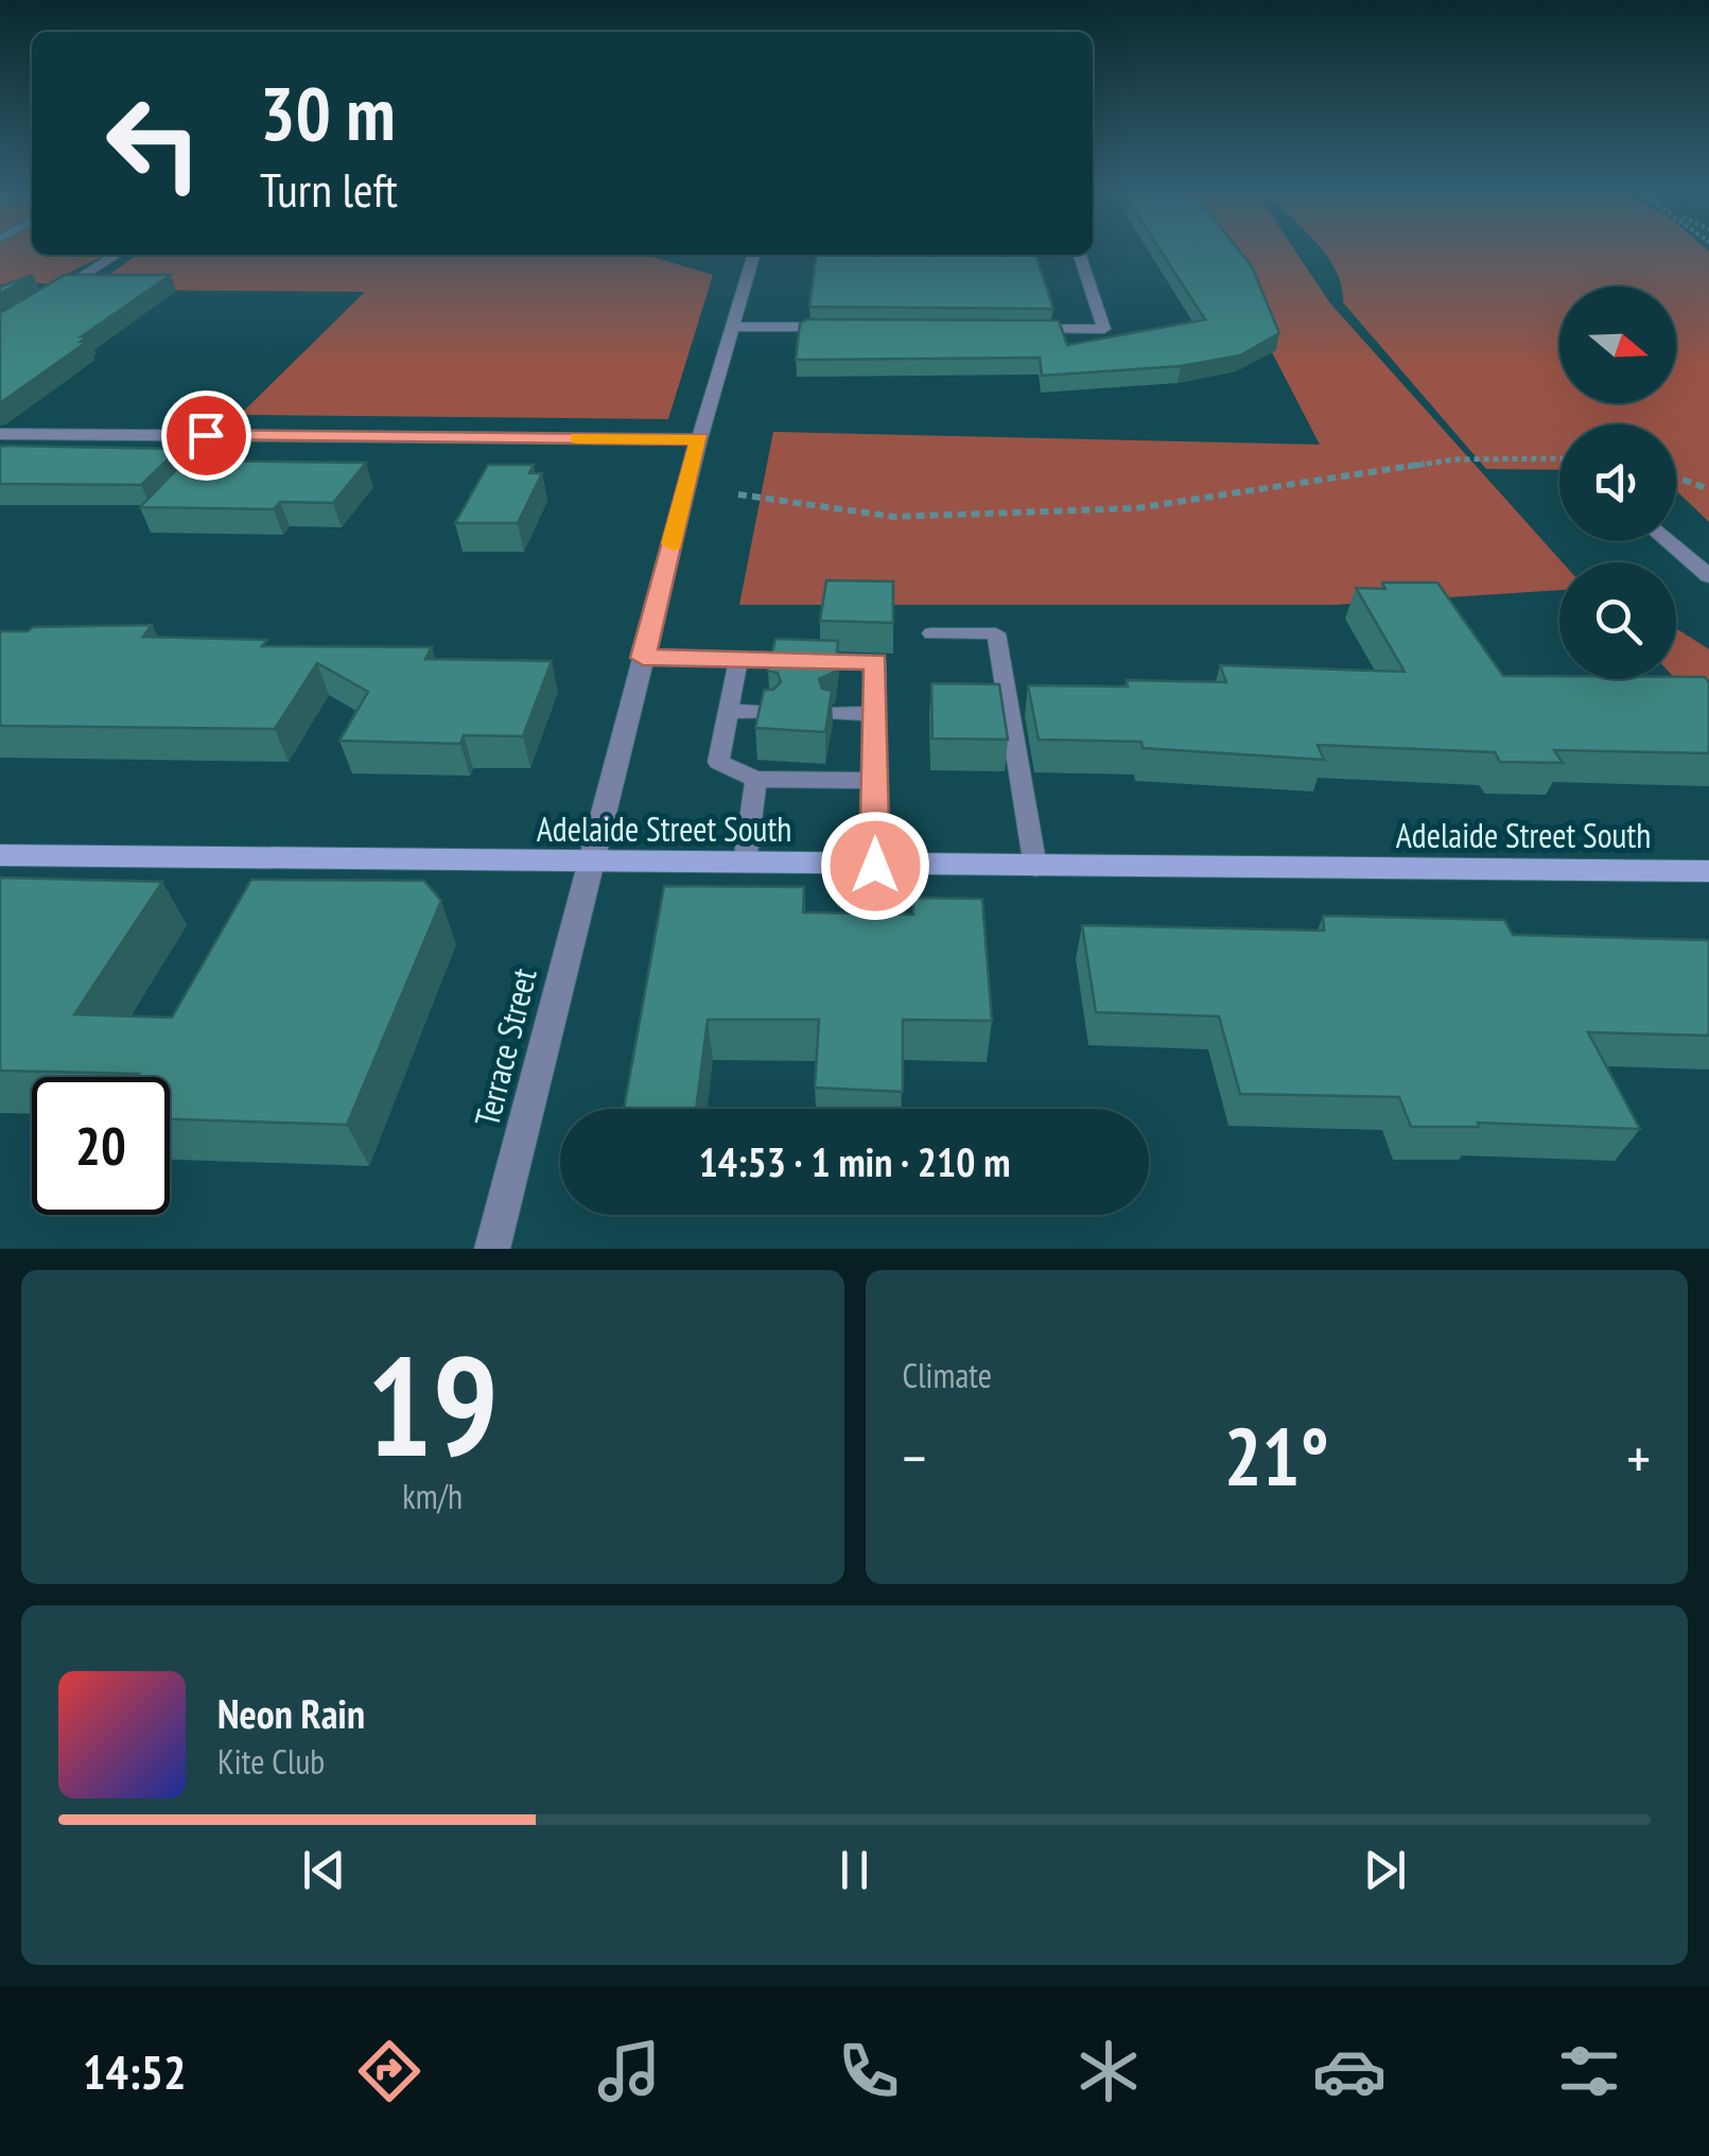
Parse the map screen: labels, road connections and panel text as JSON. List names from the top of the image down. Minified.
{"streets":{"main road":["Adelaide Street South"],"street":["Terrace Street"]},"crossings":[["Adelaide Street South","Terrace Street"]],"north":"right","page":{"turn":["30 m","Turn left"],"limit":"20","trip":"14:53 · 1 min · 210 m","tile":[["19","km/h"],"Climate"],"heat":["−","21°","+"],"song":["Neon Rain","Kite Club"],"tabs":"14:52"}}
